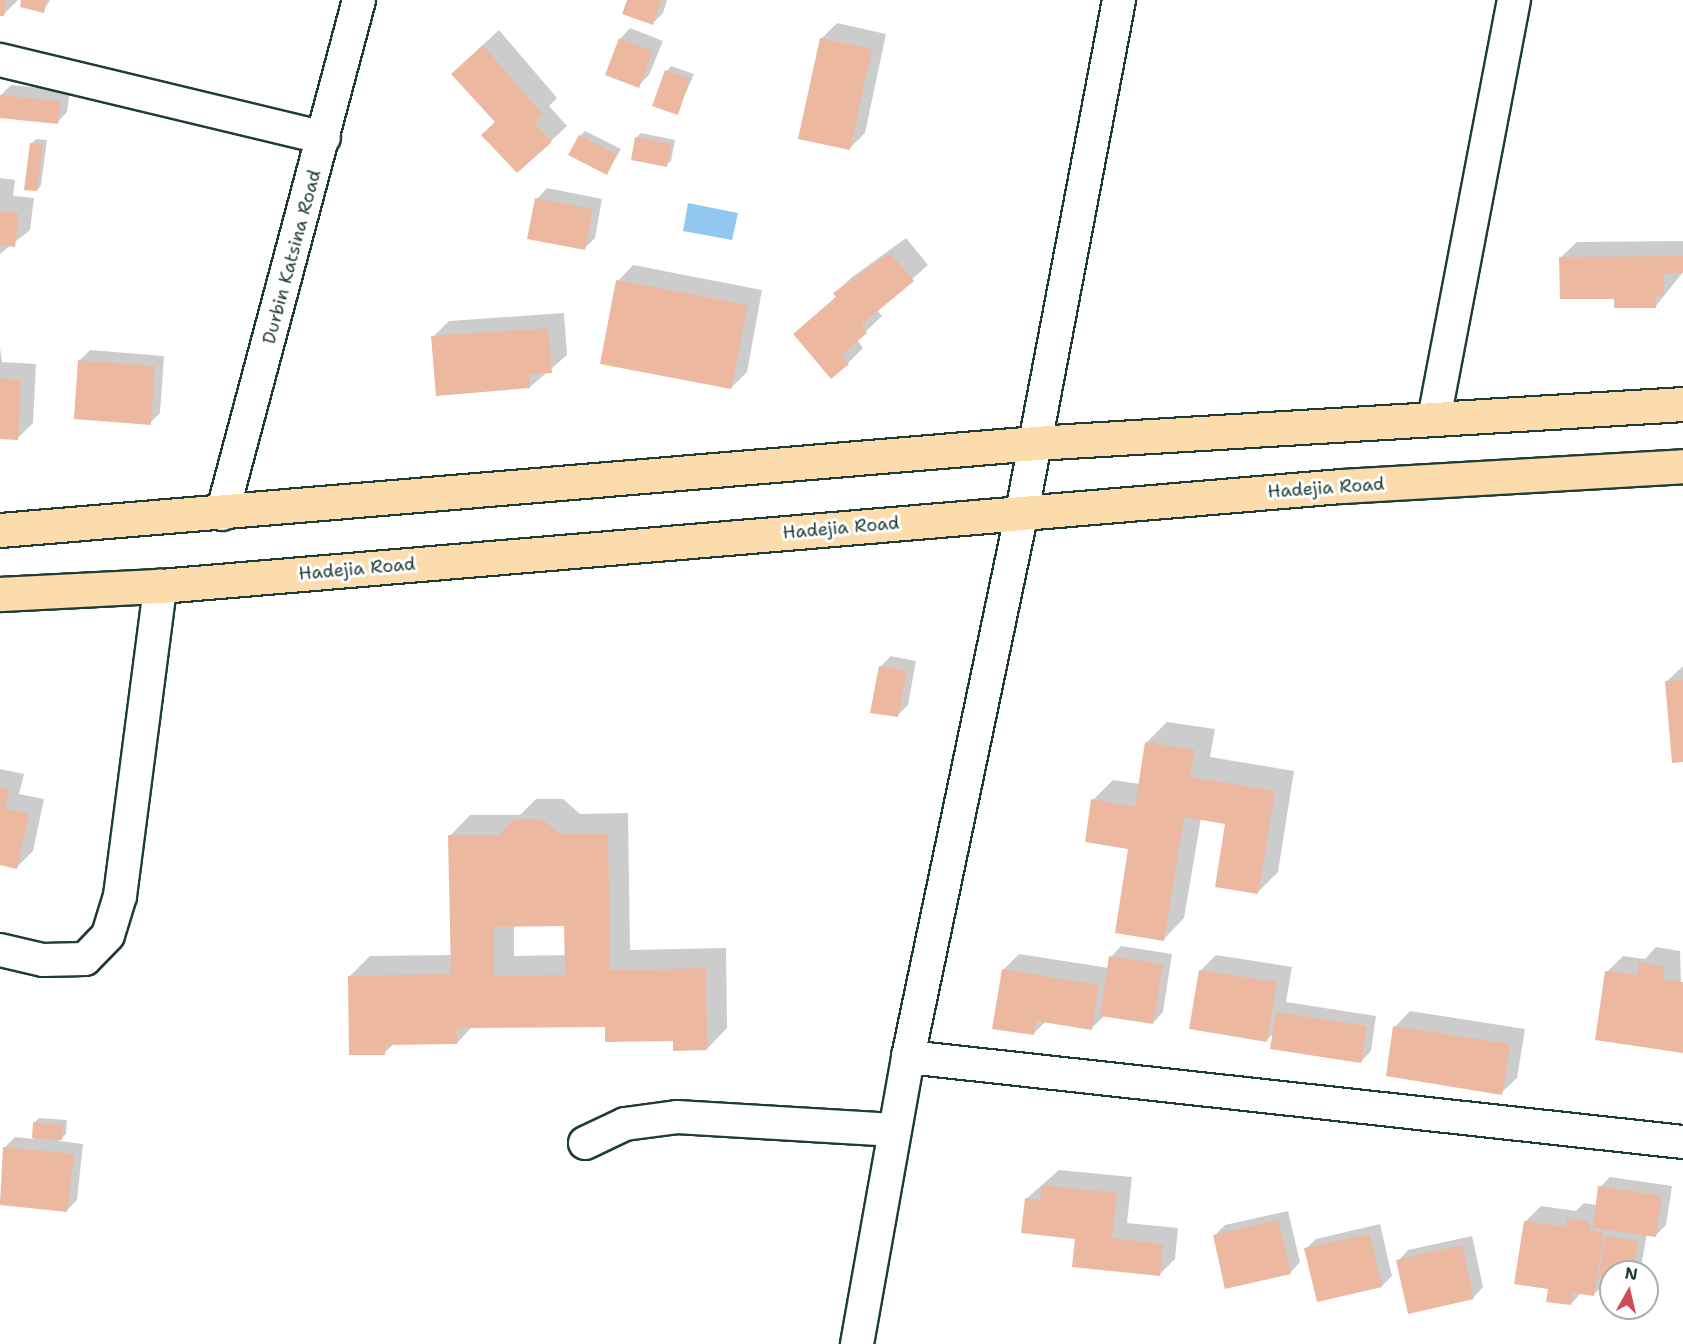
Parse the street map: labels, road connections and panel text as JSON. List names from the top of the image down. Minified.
{"streets":{"main road":["Hadejia Road"],"street":["Durbin Katsina Road"]},"north":"top"}
